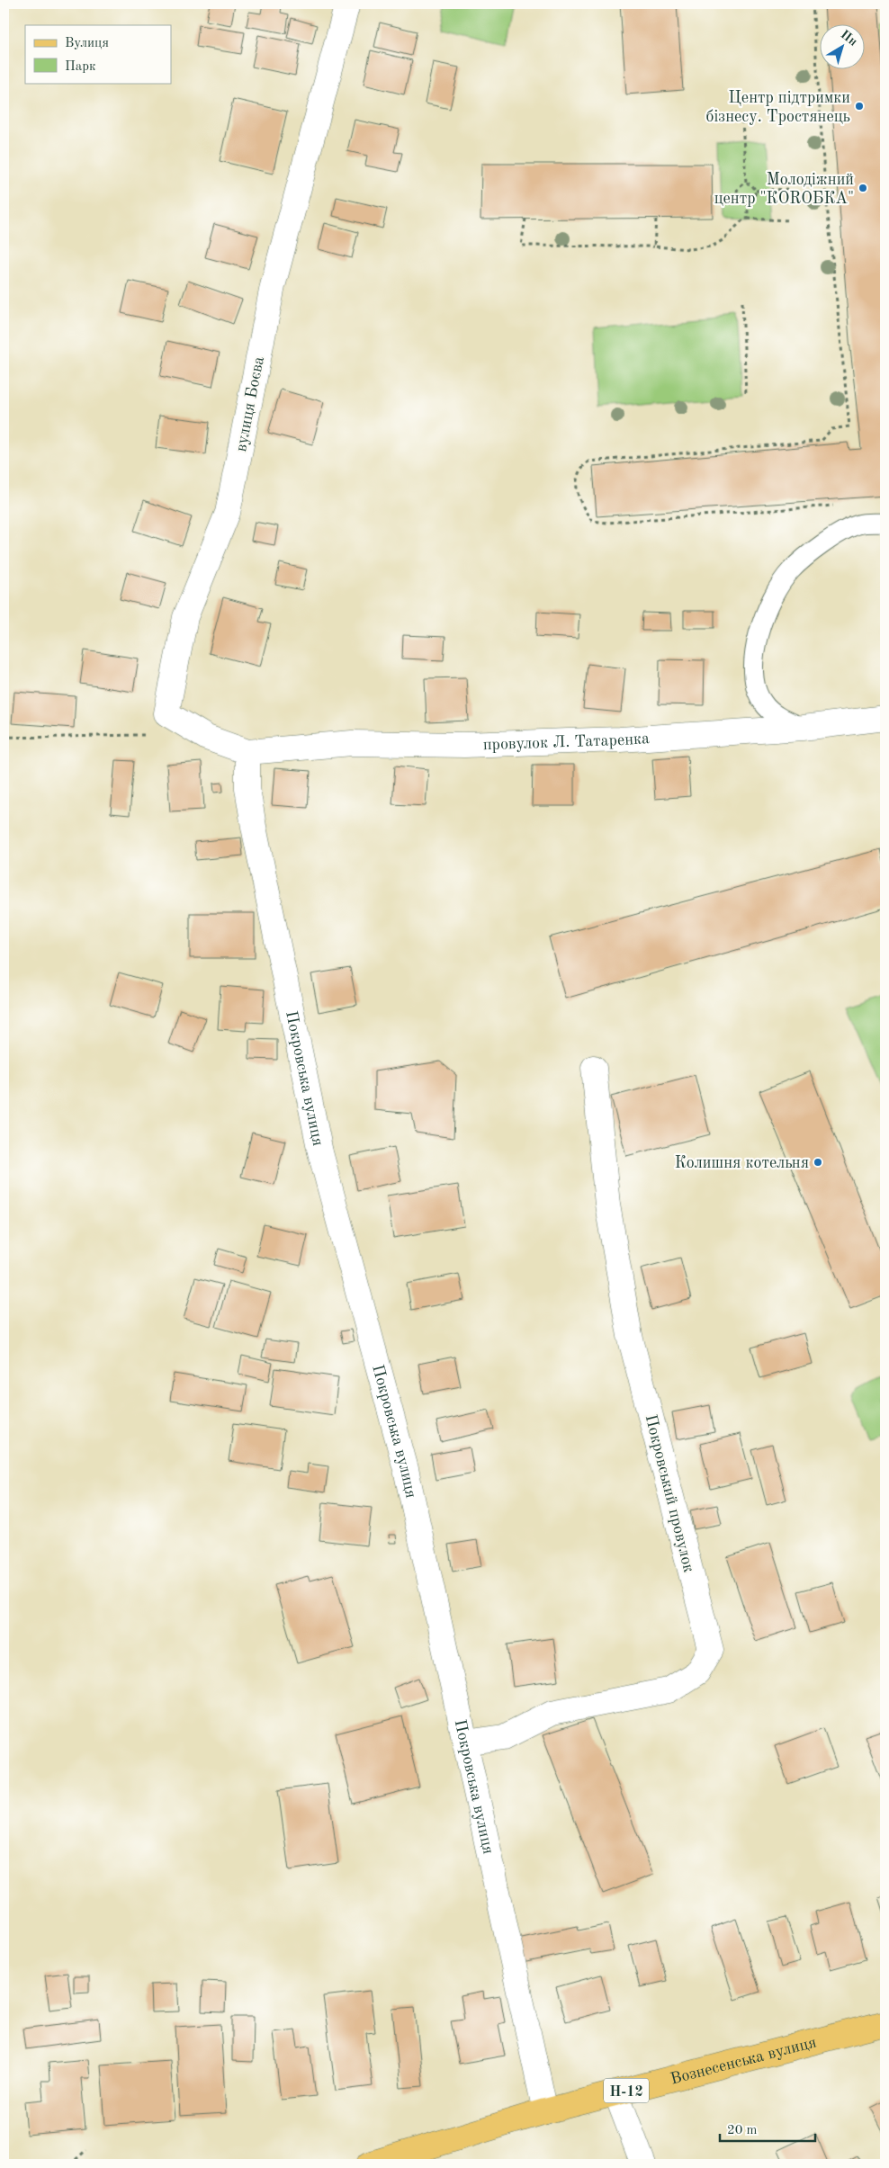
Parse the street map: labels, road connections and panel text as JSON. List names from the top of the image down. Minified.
{"streets":{"main road":["Вознесенська вулиця","Н-12"],"street":["вулиця Боєва","провулок Л. Татаренка","Покровська вулиця","Покровський провулок"]},"crossings":[["провулок Л. Татаренка","Покровська вулиця"],["Покровська вулиця","Покровський провулок"],["Покровська вулиця","Вознесенська вулиця"]],"places":["Центр підтримки бізнесу. Тростянець","Молодіжний центр \"КОRОБКА\"","Колишня котельня"],"legend":["Вулиця","Парк"],"scale_bar":"20 m","north":"top right"}
